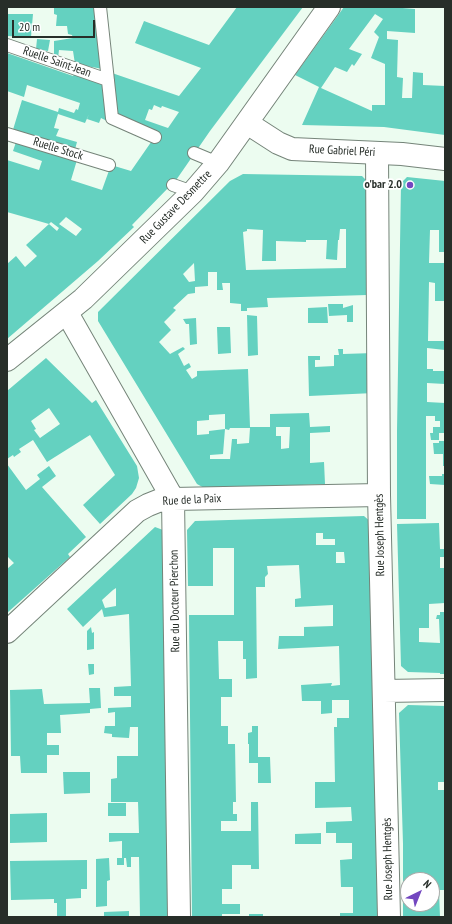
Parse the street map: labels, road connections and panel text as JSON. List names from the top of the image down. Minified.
{"streets":{"street":["Rue Gabriel Péri","Rue Gustave Desmettre","Rue de la Paix","Rue Joseph Hentgès","Rue du Docteur Pierchon"],"lane":["Ruelle Saint-Jean","Ruelle Stock"]},"crossings":[["Rue Gabriel Péri","Rue Gustave Desmettre"],["Rue Gabriel Péri","Rue Joseph Hentgès"],["Rue Gustave Desmettre","Rue du Docteur Pierchon"],["Rue de la Paix","Rue Joseph Hentgès"],["Rue de la Paix","Rue du Docteur Pierchon"]],"places":["o'bar 2.0"],"scale_bar":"20 m","north":"top right"}
